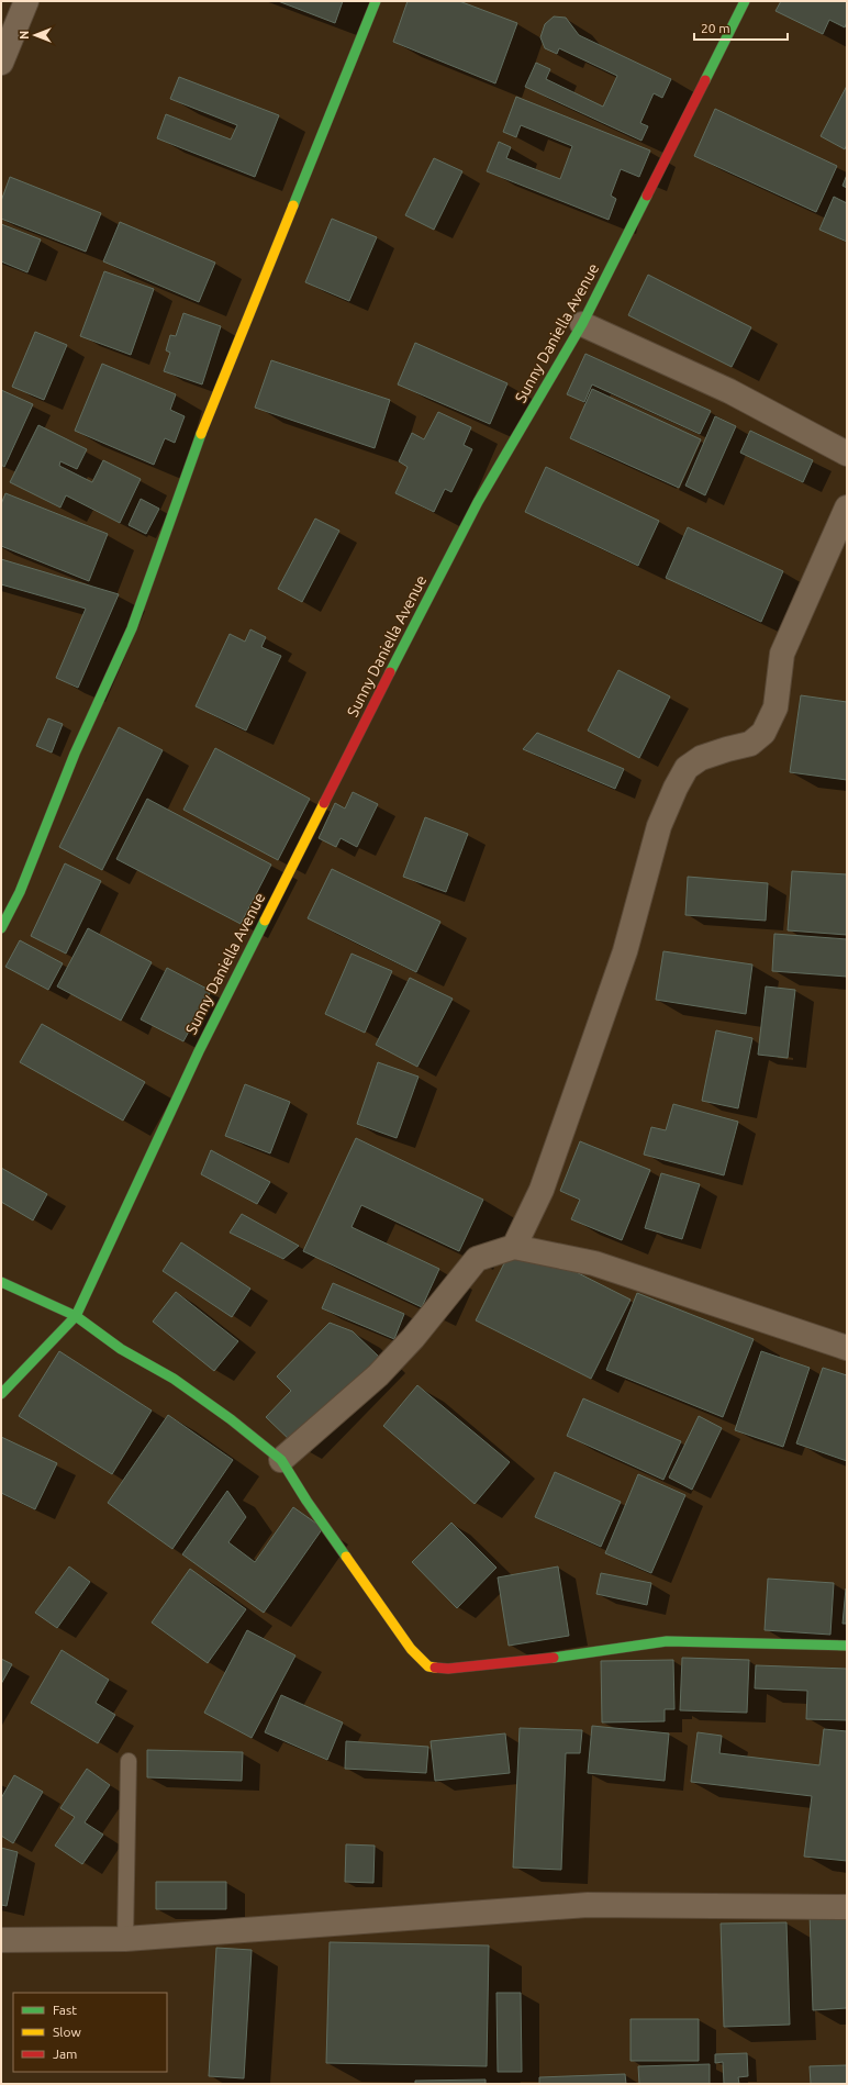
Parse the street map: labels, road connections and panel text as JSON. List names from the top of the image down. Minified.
{"streets":{"street":["Sunny Daniella Avenue"]},"legend":["Fast","Slow","Jam"],"scale_bar":"20 m","north":"left"}
